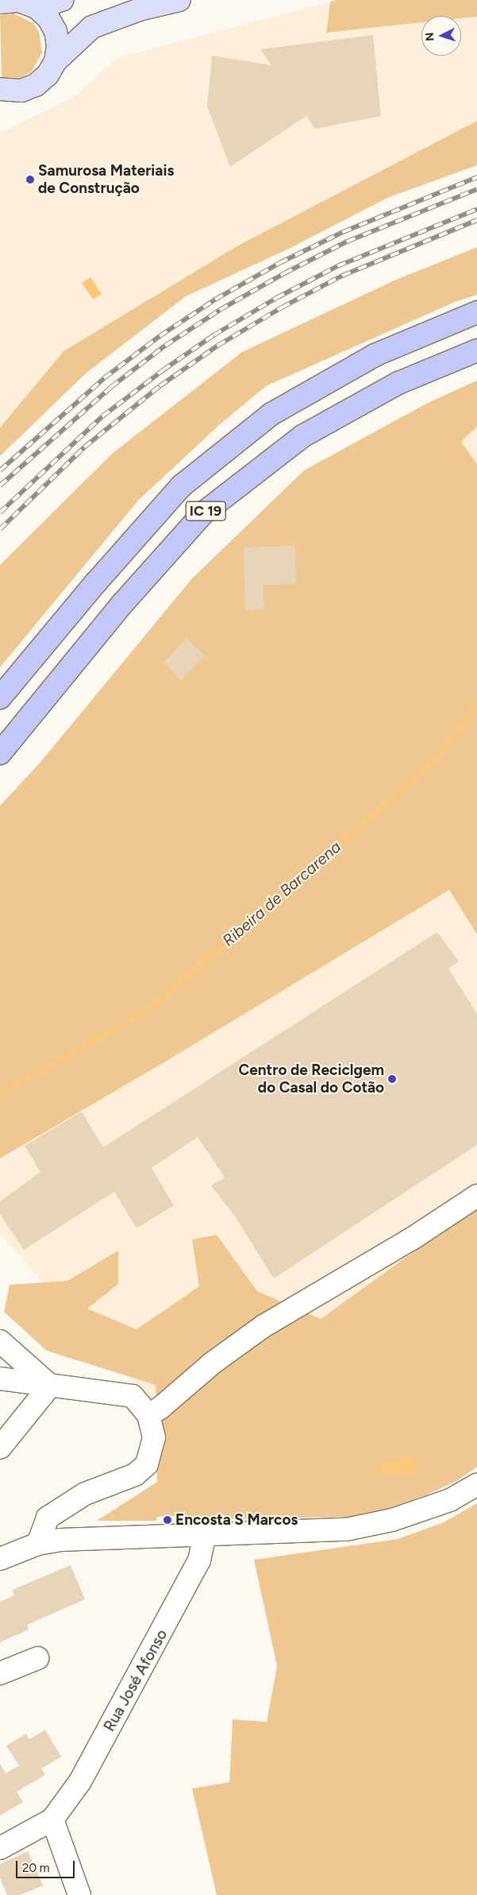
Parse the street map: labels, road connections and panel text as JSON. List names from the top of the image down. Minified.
{"streets":{"highway":["IC 19"],"street":["Rua José Afonso"]},"water":["Ribeira de Barcarena"],"places":["Samurosa Materiais de Construção","Centro de Reciclgem do Casal do Cotão","Encosta S Marcos"],"scale_bar":"20 m","north":"left"}
